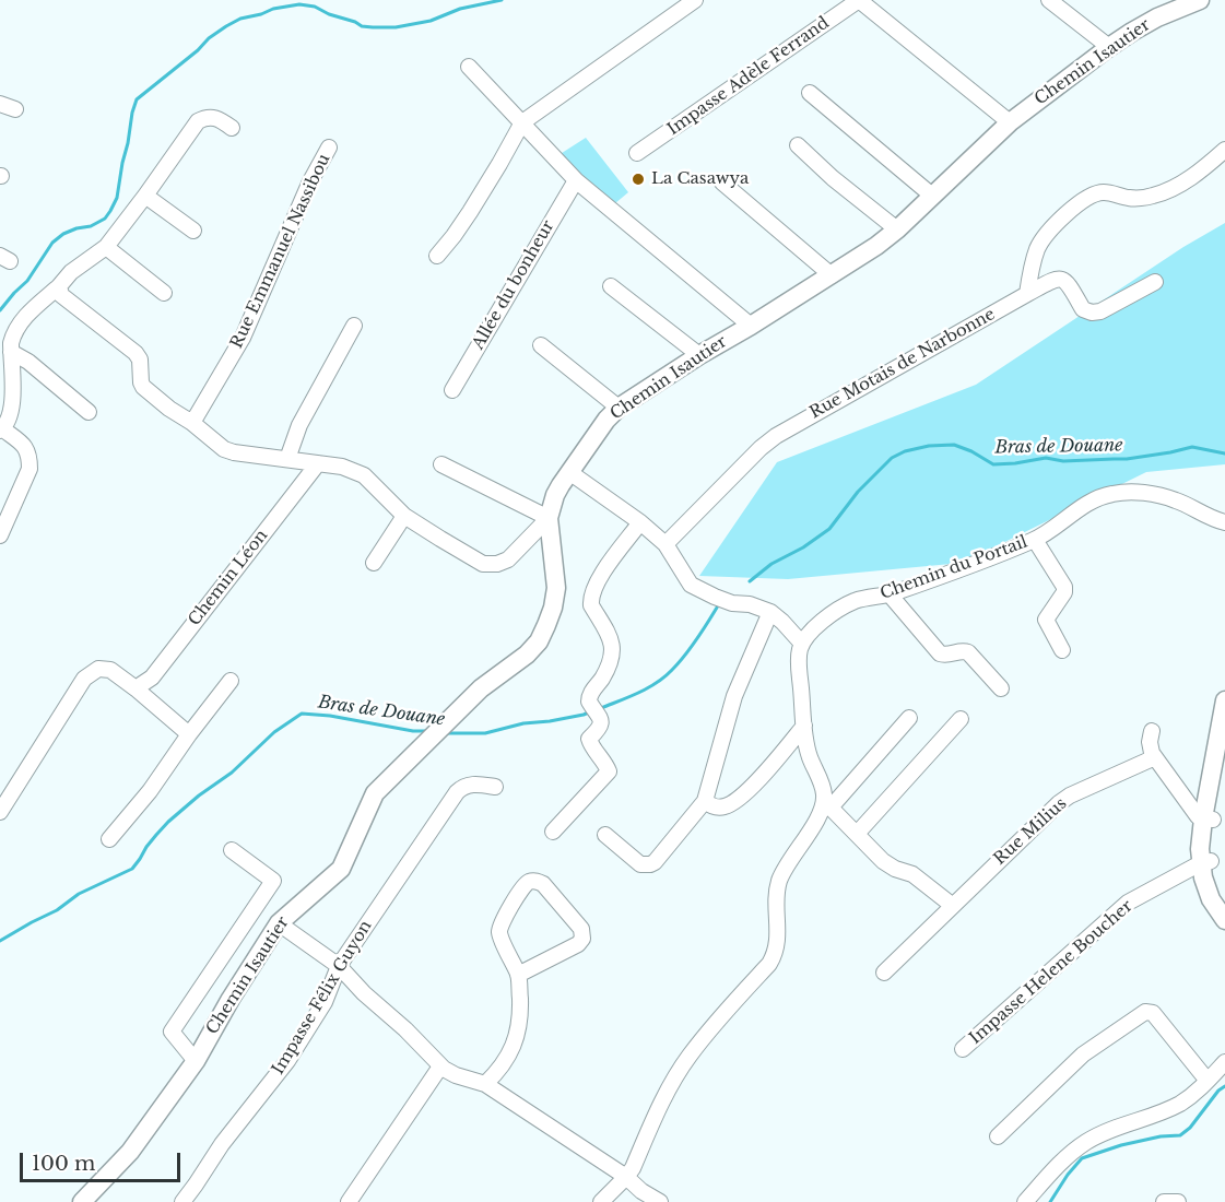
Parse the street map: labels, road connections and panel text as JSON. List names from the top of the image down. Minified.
{"streets":{"main road":["Chemin Isautier"],"street":["Impasse Adèle Ferrand","Rue Emmanuel Nassibou","Allée du bonheur","Rue Motais de Narbonne","Chemin du Portail","Chemin Léon","Rue Milius","Impasse Helene Boucher","Impasse Félix Guyon"]},"water":["Bras de Douane"],"places":["La Casawya"],"scale_bar":"100 m"}
